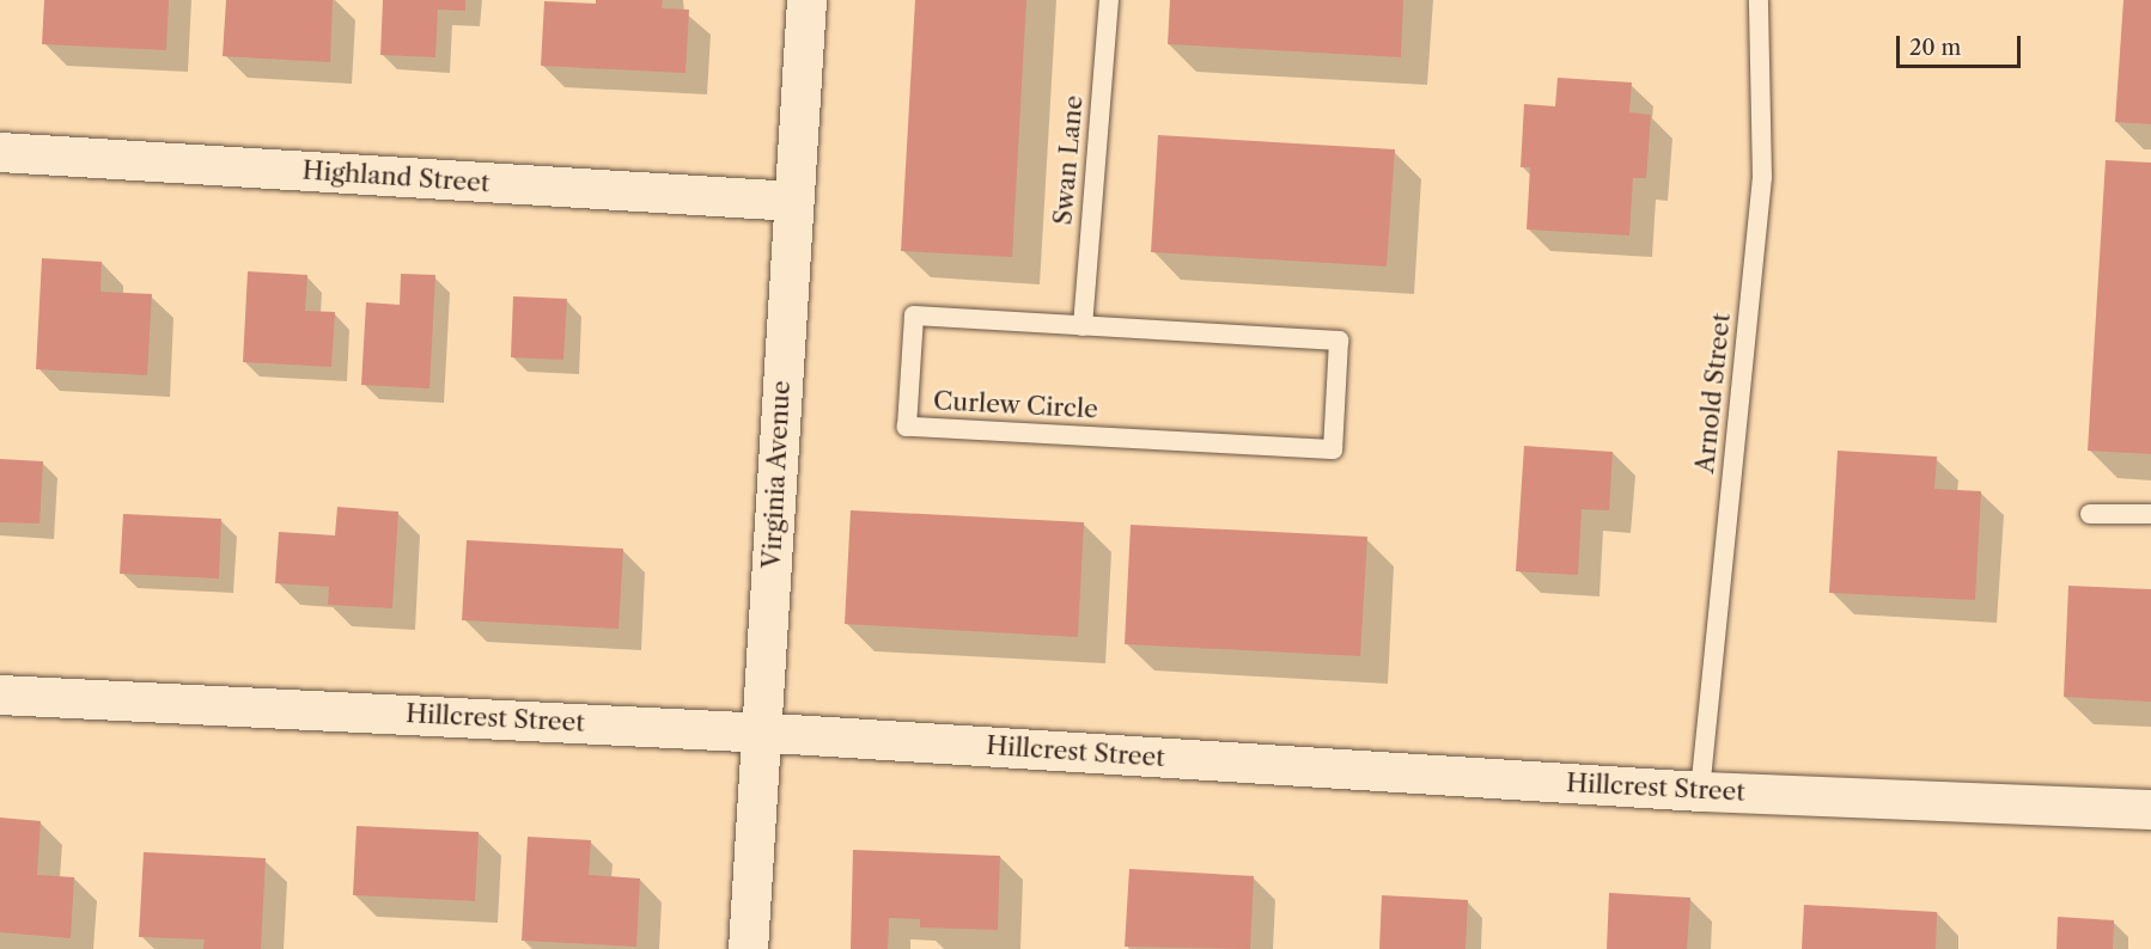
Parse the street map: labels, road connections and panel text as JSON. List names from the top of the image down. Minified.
{"streets":{"street":["Highland Street","Virginia Avenue","Hillcrest Street"],"lane":["Swan Lane","Arnold Street","Curlew Circle"]},"crossings":[["Swan Lane","Curlew Circle"],["Highland Street","Virginia Avenue"],["Arnold Street","Hillcrest Street"],["Virginia Avenue","Hillcrest Street"]],"scale_bar":"20 m"}
